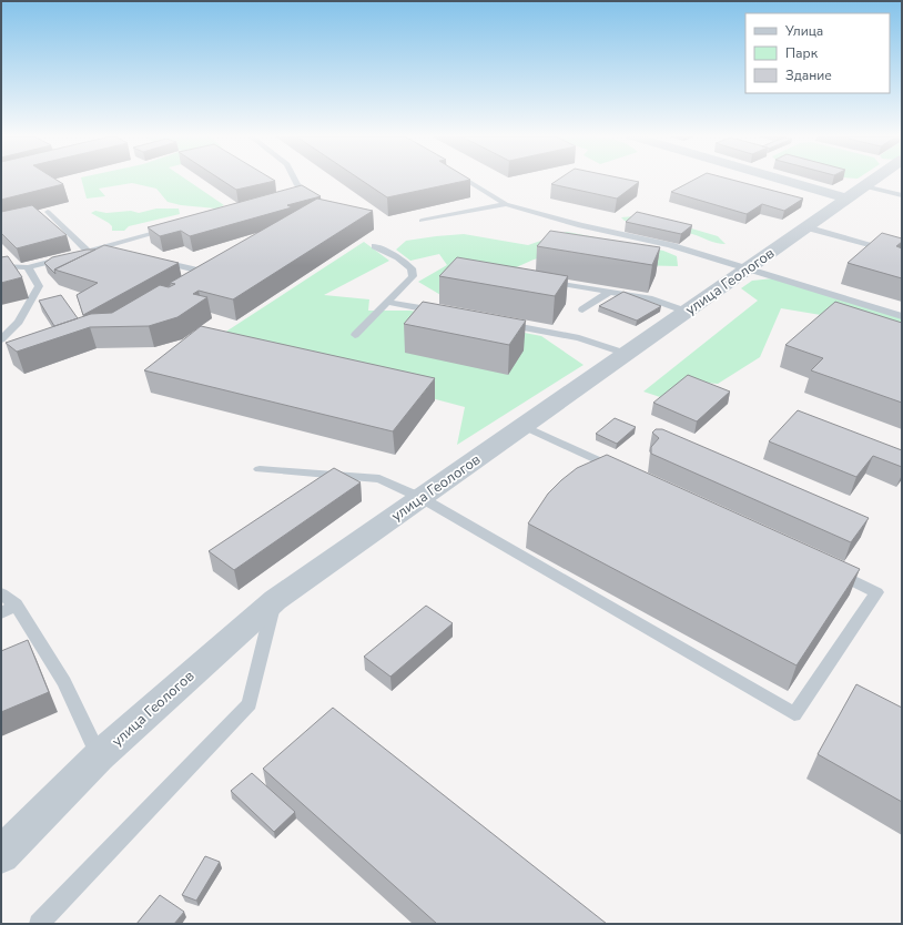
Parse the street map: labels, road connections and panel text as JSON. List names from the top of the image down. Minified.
{"streets":{"street":["улица Геологов"]},"legend":["Улица","Парк","Здание"]}
